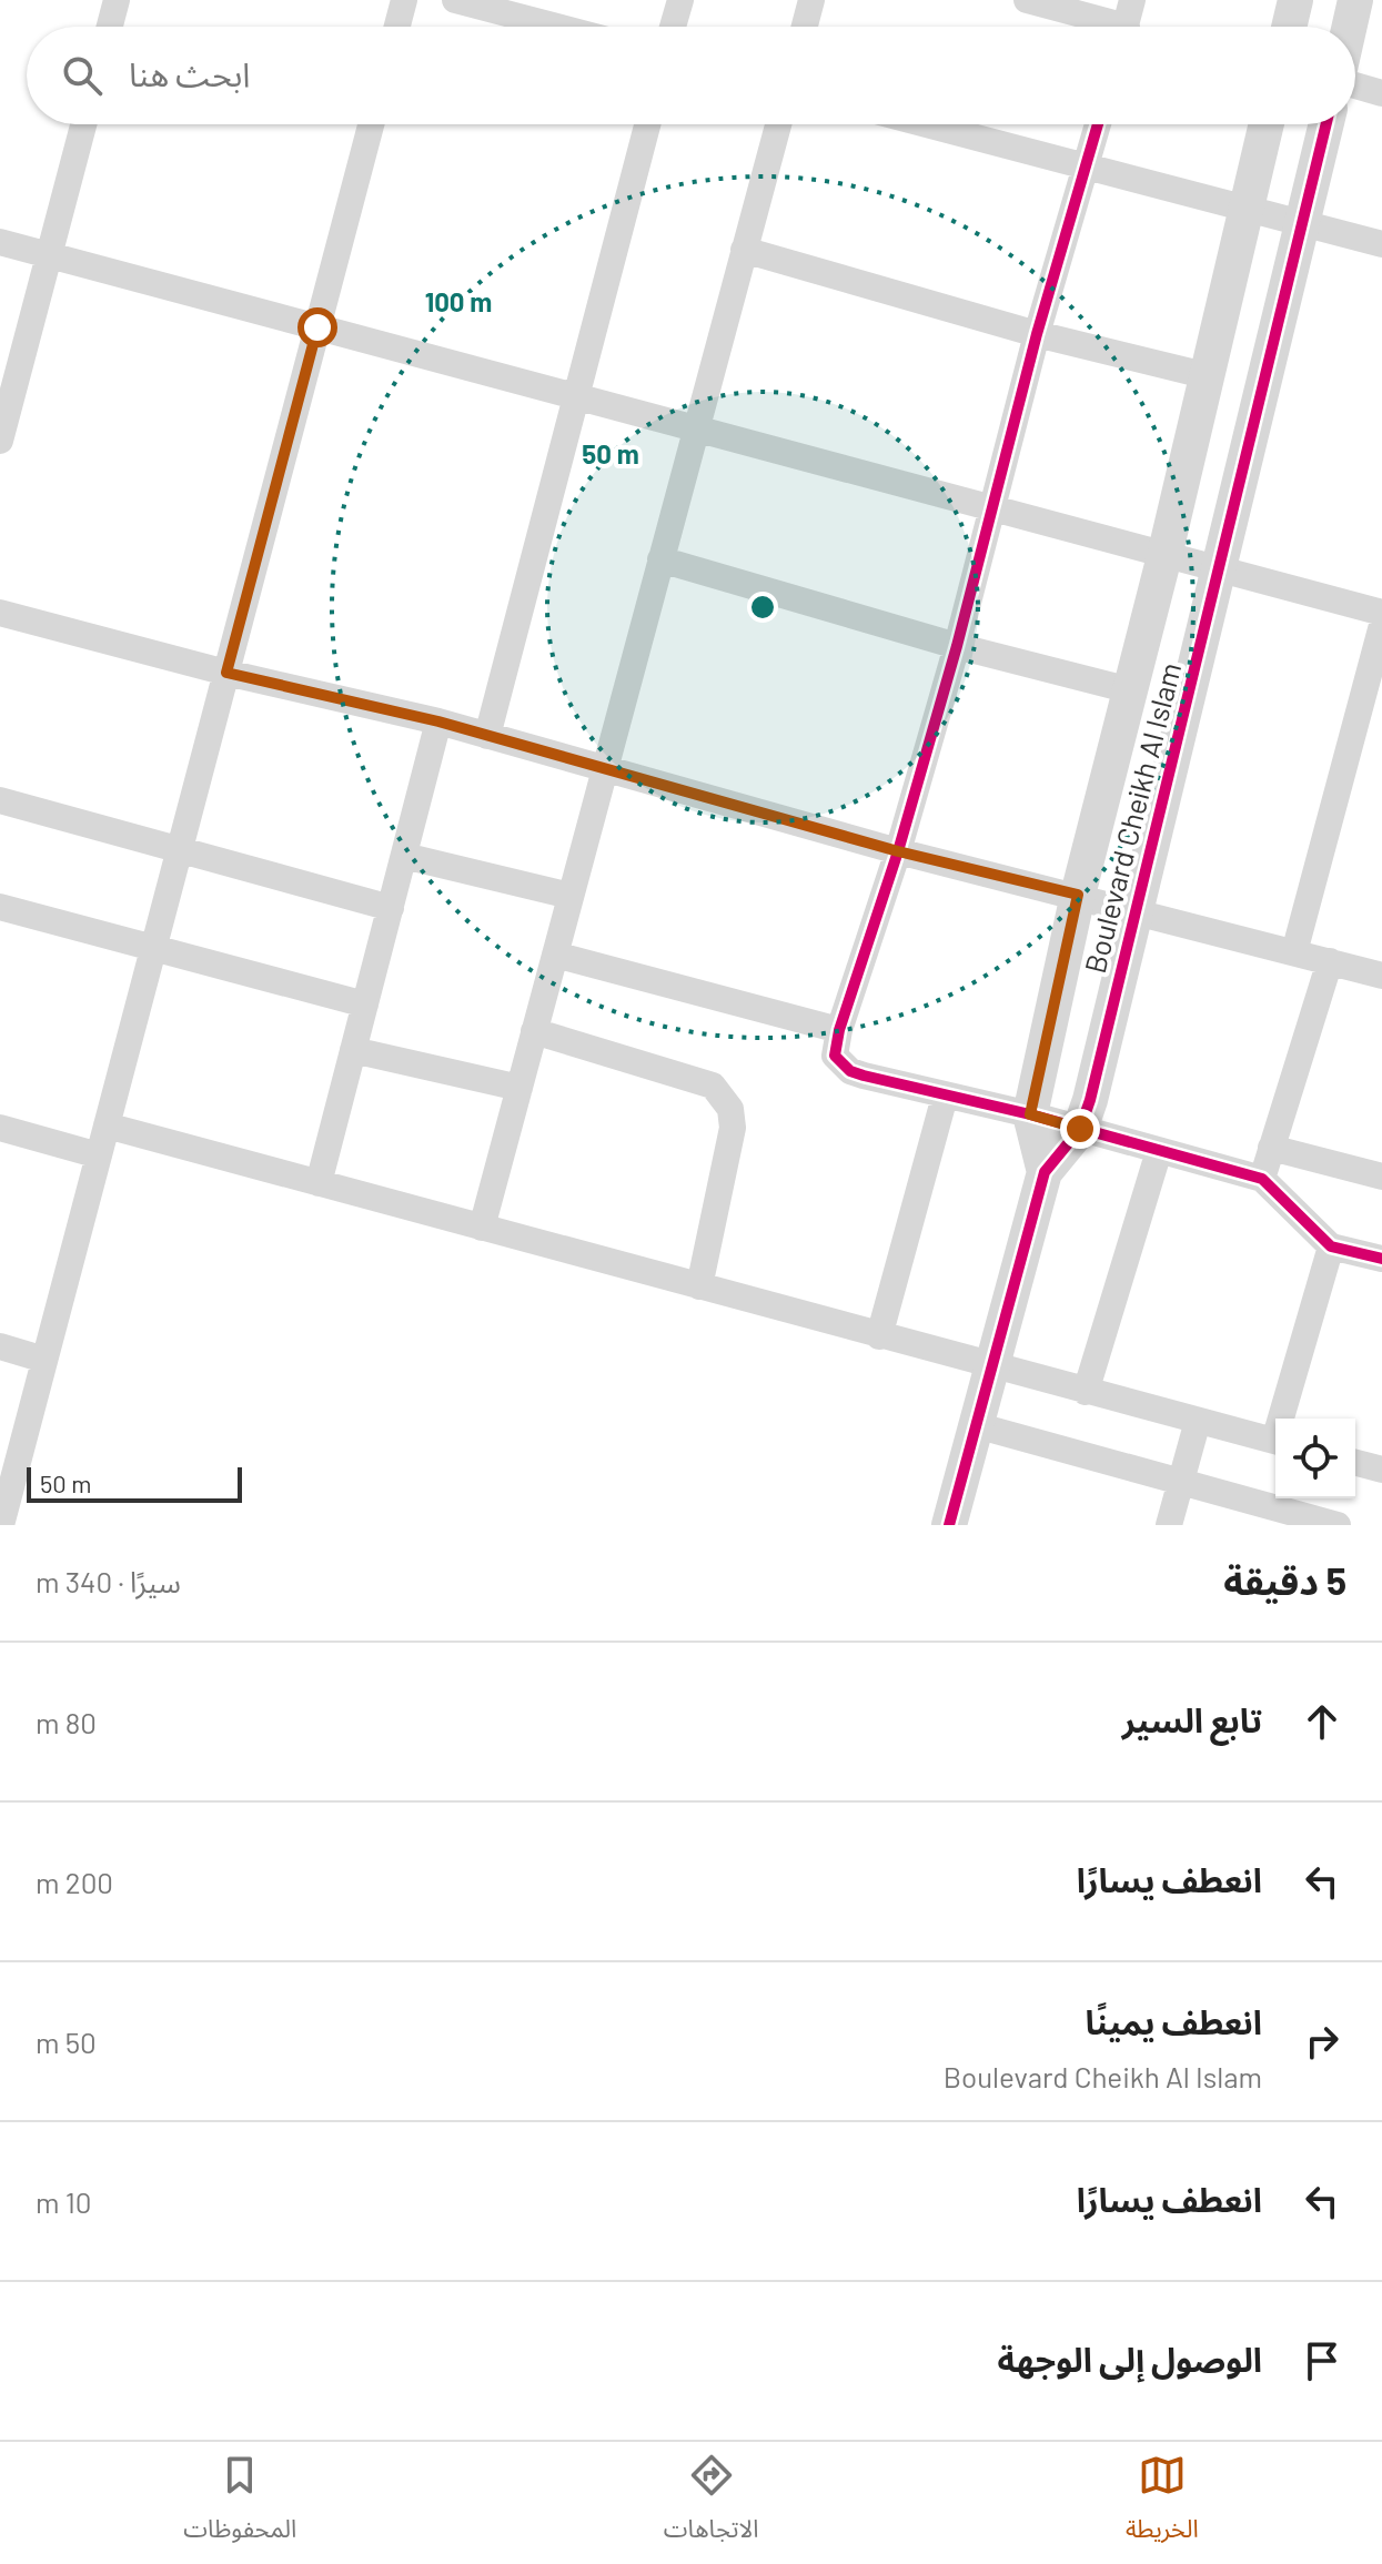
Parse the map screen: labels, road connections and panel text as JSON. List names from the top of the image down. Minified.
{"streets":{"street":["Boulevard Cheikh Al Islam"]},"scale_bar":"50 m","page":{"search":"ابحث هنا","scale":"50 m","heading":["5 دقيقة","سيرًا · 340 m"],"list":[["تابع السير","80 m"],["انعطف يسارًا","200 m"],["انعطف يمينًا","Boulevard Cheikh Al Islam","50 m"],["انعطف يسارًا","10 m"],"الوصول إلى الوجهة"],"nav":["الخريطة","الاتجاهات","المحفوظات"]},"rings":["100 m","50 m"]}
